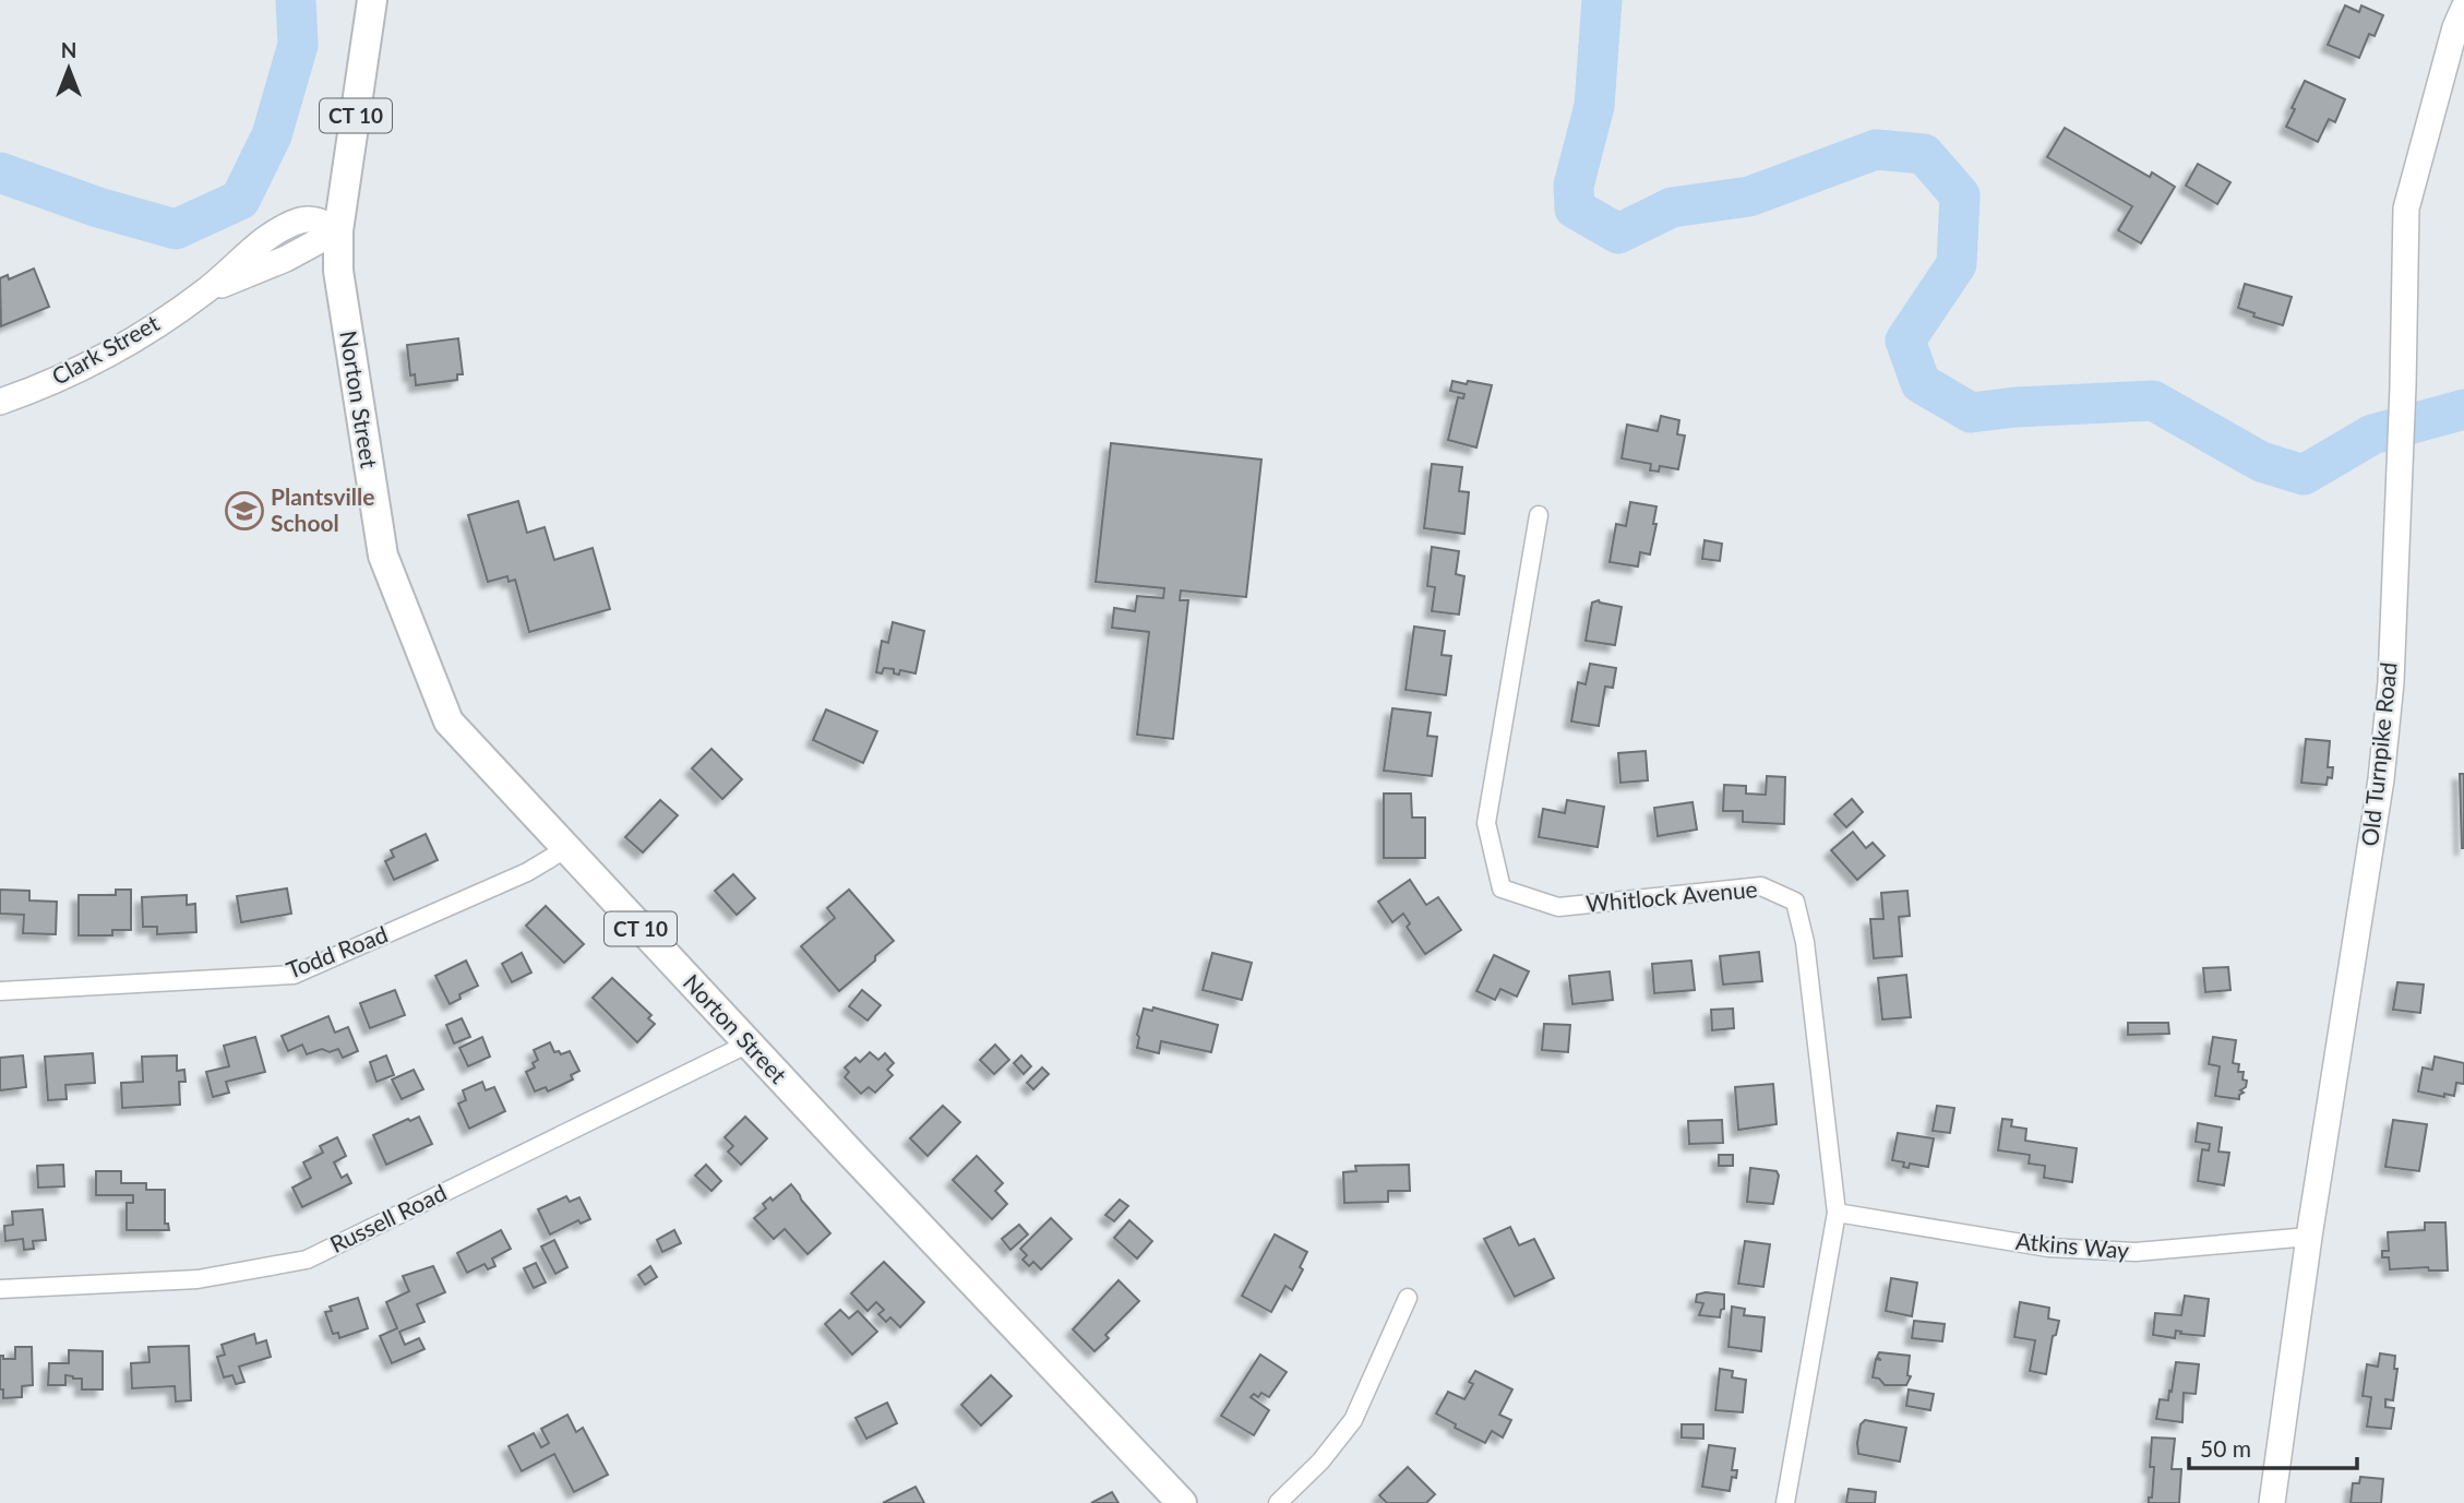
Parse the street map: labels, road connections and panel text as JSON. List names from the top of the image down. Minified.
{"streets":{"highway":["CT 10","Norton Street"],"main road":["Clark Street","Old Turnpike Road"],"street":["Whitlock Avenue","Todd Road","Russell Road","Atkins Way"]},"crossings":[["CT 10","Clark Street"],["CT 10","Norton Street"],["Clark Street","Norton Street"],["Norton Street","Todd Road"],["Norton Street","Russell Road"],["Old Turnpike Road","Atkins Way"],["Whitlock Avenue","Atkins Way"]],"places":{"school or university":["Plantsville School"]},"scale_bar":"50 m","north":"top"}
